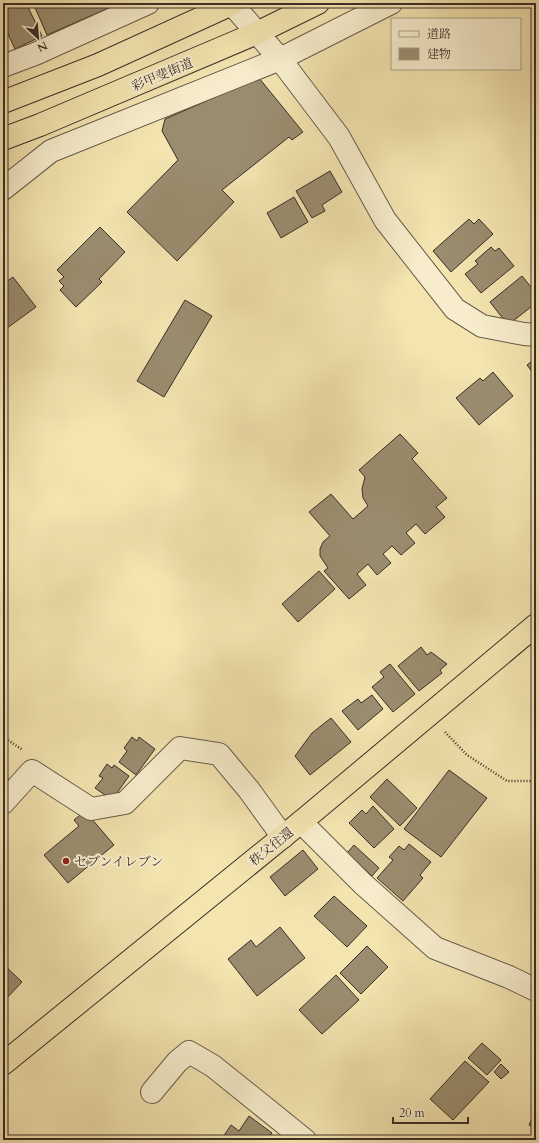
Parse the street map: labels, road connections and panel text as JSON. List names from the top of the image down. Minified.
{"streets":{"highway":["彩甲斐街道","秩父往還"]},"places":["セブンイレブン"],"legend":["道路","建物"],"scale_bar":"20 m","north":"bottom right"}
